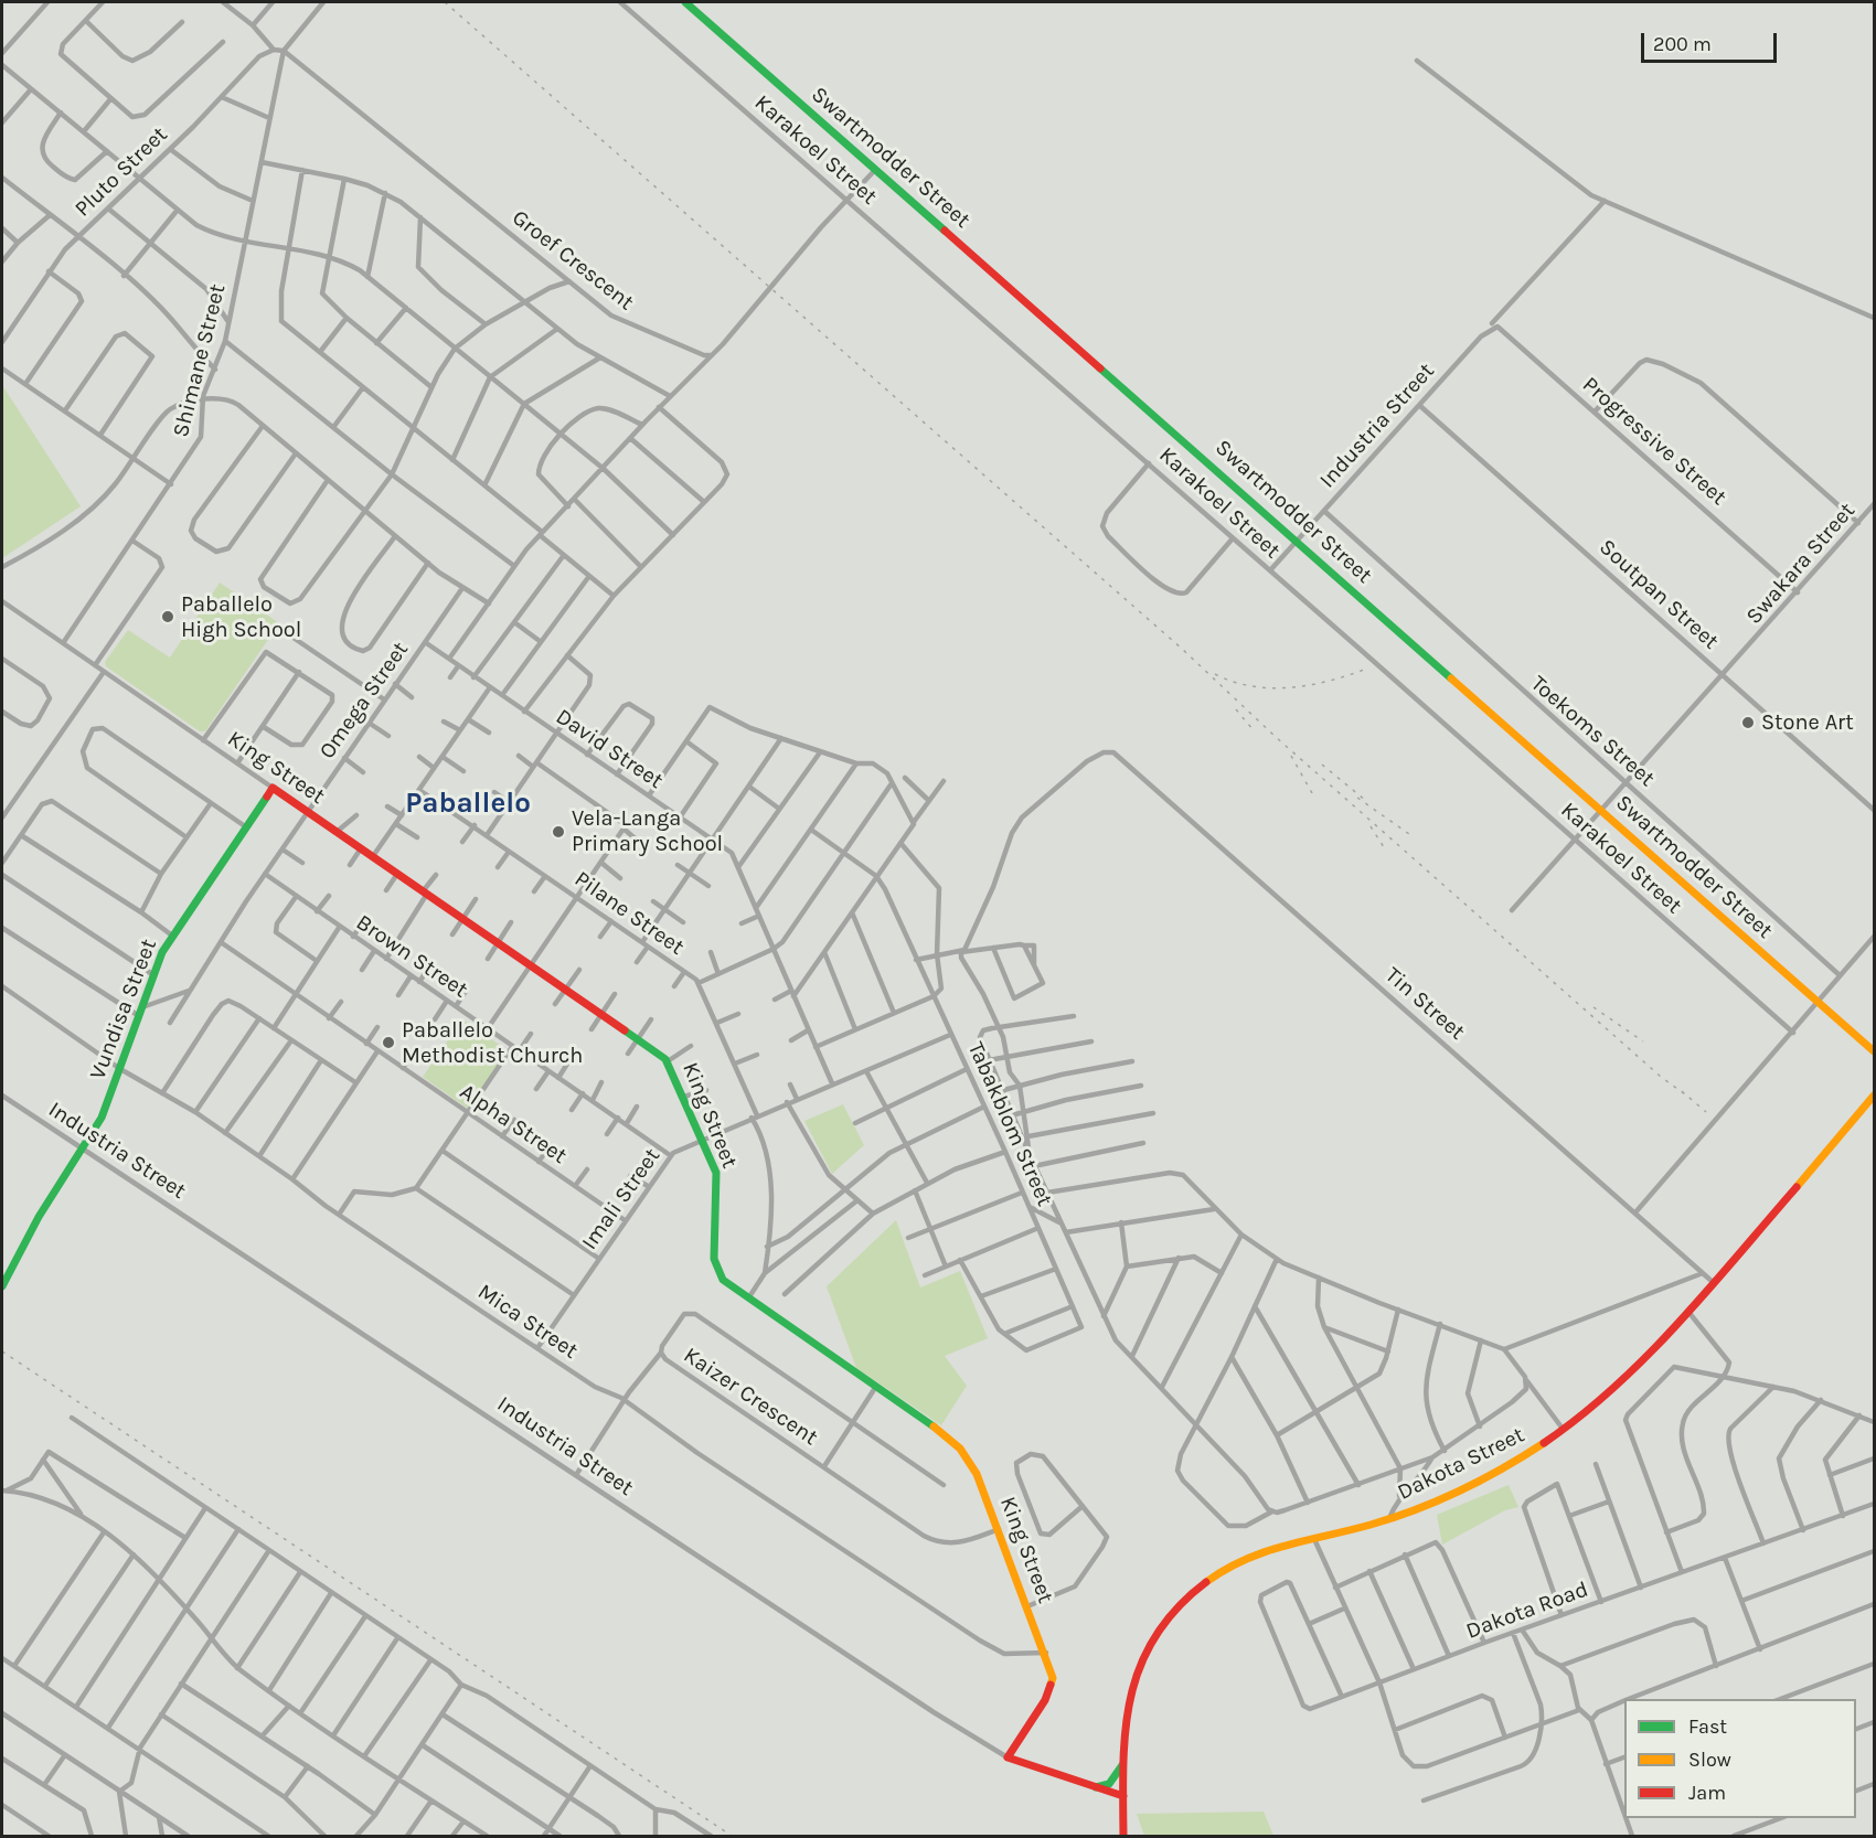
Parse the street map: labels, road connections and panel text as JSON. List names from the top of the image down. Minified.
{"streets":{"street":["Karakoel Street","Swartmodder Street","Pluto Street","Groef Crescent","Shimane Street","Industria Street","Progressive Street","Swakara Street","Soutpan Street","Omega Street","Toekoms Street","David Street","King Street","Pilane Street","Brown Street","Tin Street","Vundisa Street","Alpha Street","Tabakblom Street","Imali Street","Mica Street","Kaizer Crescent","Dakota Street","Dakota Road"]},"crossings":[["Karakoel Street","Industria Street"],["Karakoel Street","Swakara Street"],["Swartmodder Street","Industria Street"],["Swartmodder Street","Swakara Street"],["Groef Crescent","Shimane Street"],["Shimane Street","King Street"],["Industria Street","Progressive Street"],["Industria Street","Soutpan Street"],["Industria Street","Toekoms Street"],["Industria Street","King Street"],["Industria Street","Vundisa Street"],["Industria Street","Dakota Street"],["Progressive Street","Swakara Street"],["Swakara Street","Soutpan Street"],["Swakara Street","Toekoms Street"],["Omega Street","David Street"],["Omega Street","King Street"],["Omega Street","Brown Street"],["Omega Street","Alpha Street"],["David Street","Imali Street"],["King Street","Vundisa Street"],["King Street","Imali Street"],["King Street","Mica Street"],["King Street","Kaizer Crescent"],["Pilane Street","Imali Street"],["Brown Street","Imali Street"],["Tin Street","Dakota Street"],["Vundisa Street","Mica Street"],["Alpha Street","Imali Street"],["Tabakblom Street","Imali Street"],["Imali Street","Mica Street"]],"districts":["Paballelo"],"places":["Paballelo High School","Stone Art","Vela-Langa Primary School","Paballelo Methodist Church"],"legend":["Fast","Slow","Jam"],"scale_bar":"200 m"}
